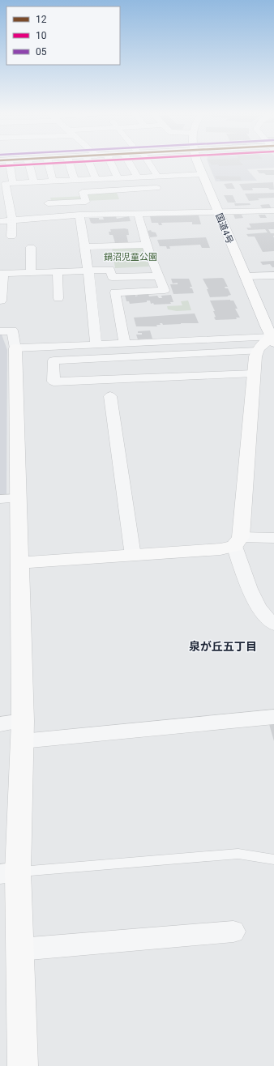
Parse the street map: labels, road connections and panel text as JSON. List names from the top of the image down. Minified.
{"streets":{"main road":["国道4号"]},"districts":["泉が丘五丁目"],"parks":["鍋沼児童公園"],"lines":["transit line 10"],"legend":["12","10","05"]}
